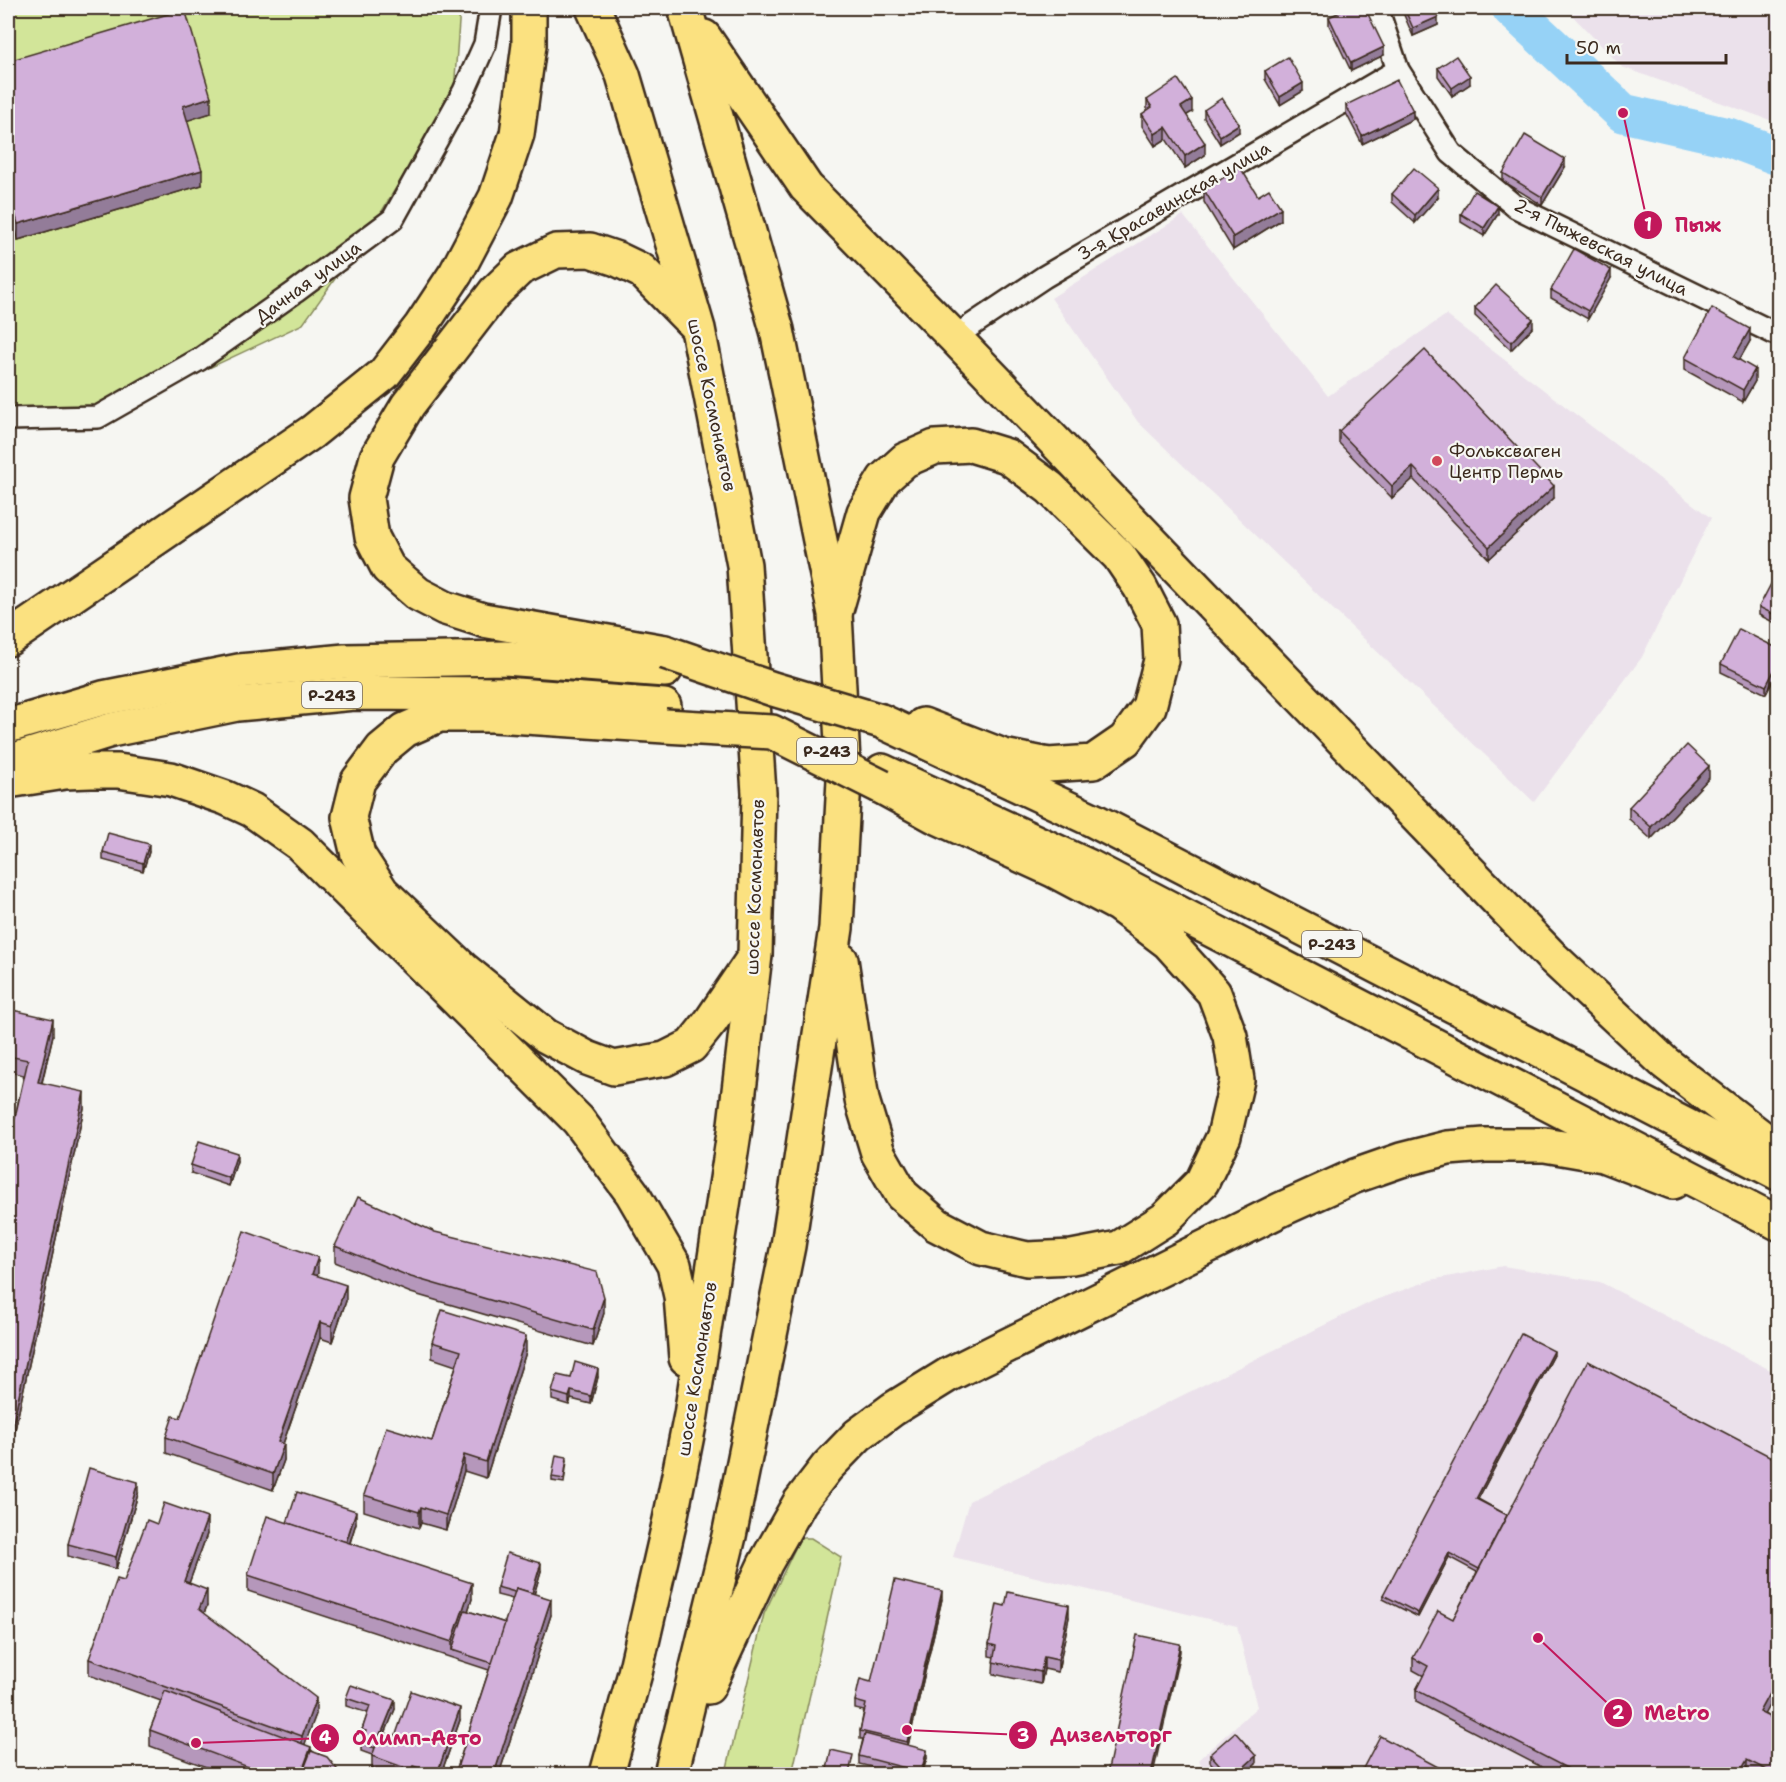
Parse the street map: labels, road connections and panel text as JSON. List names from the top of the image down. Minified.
{"streets":{"main road":["шоссе Космонавтов","Р-243"],"street":["3-я Красавинская улица","2-я Пыжевская улица","Дачная улица"]},"crossings":[["3-я Красавинская улица","2-я Пыжевская улица"]],"places":["Пыж","Фольксваген Центр Пермь","Metro","Дизельторг","Олимп-Авто"],"scale_bar":"50 m"}
